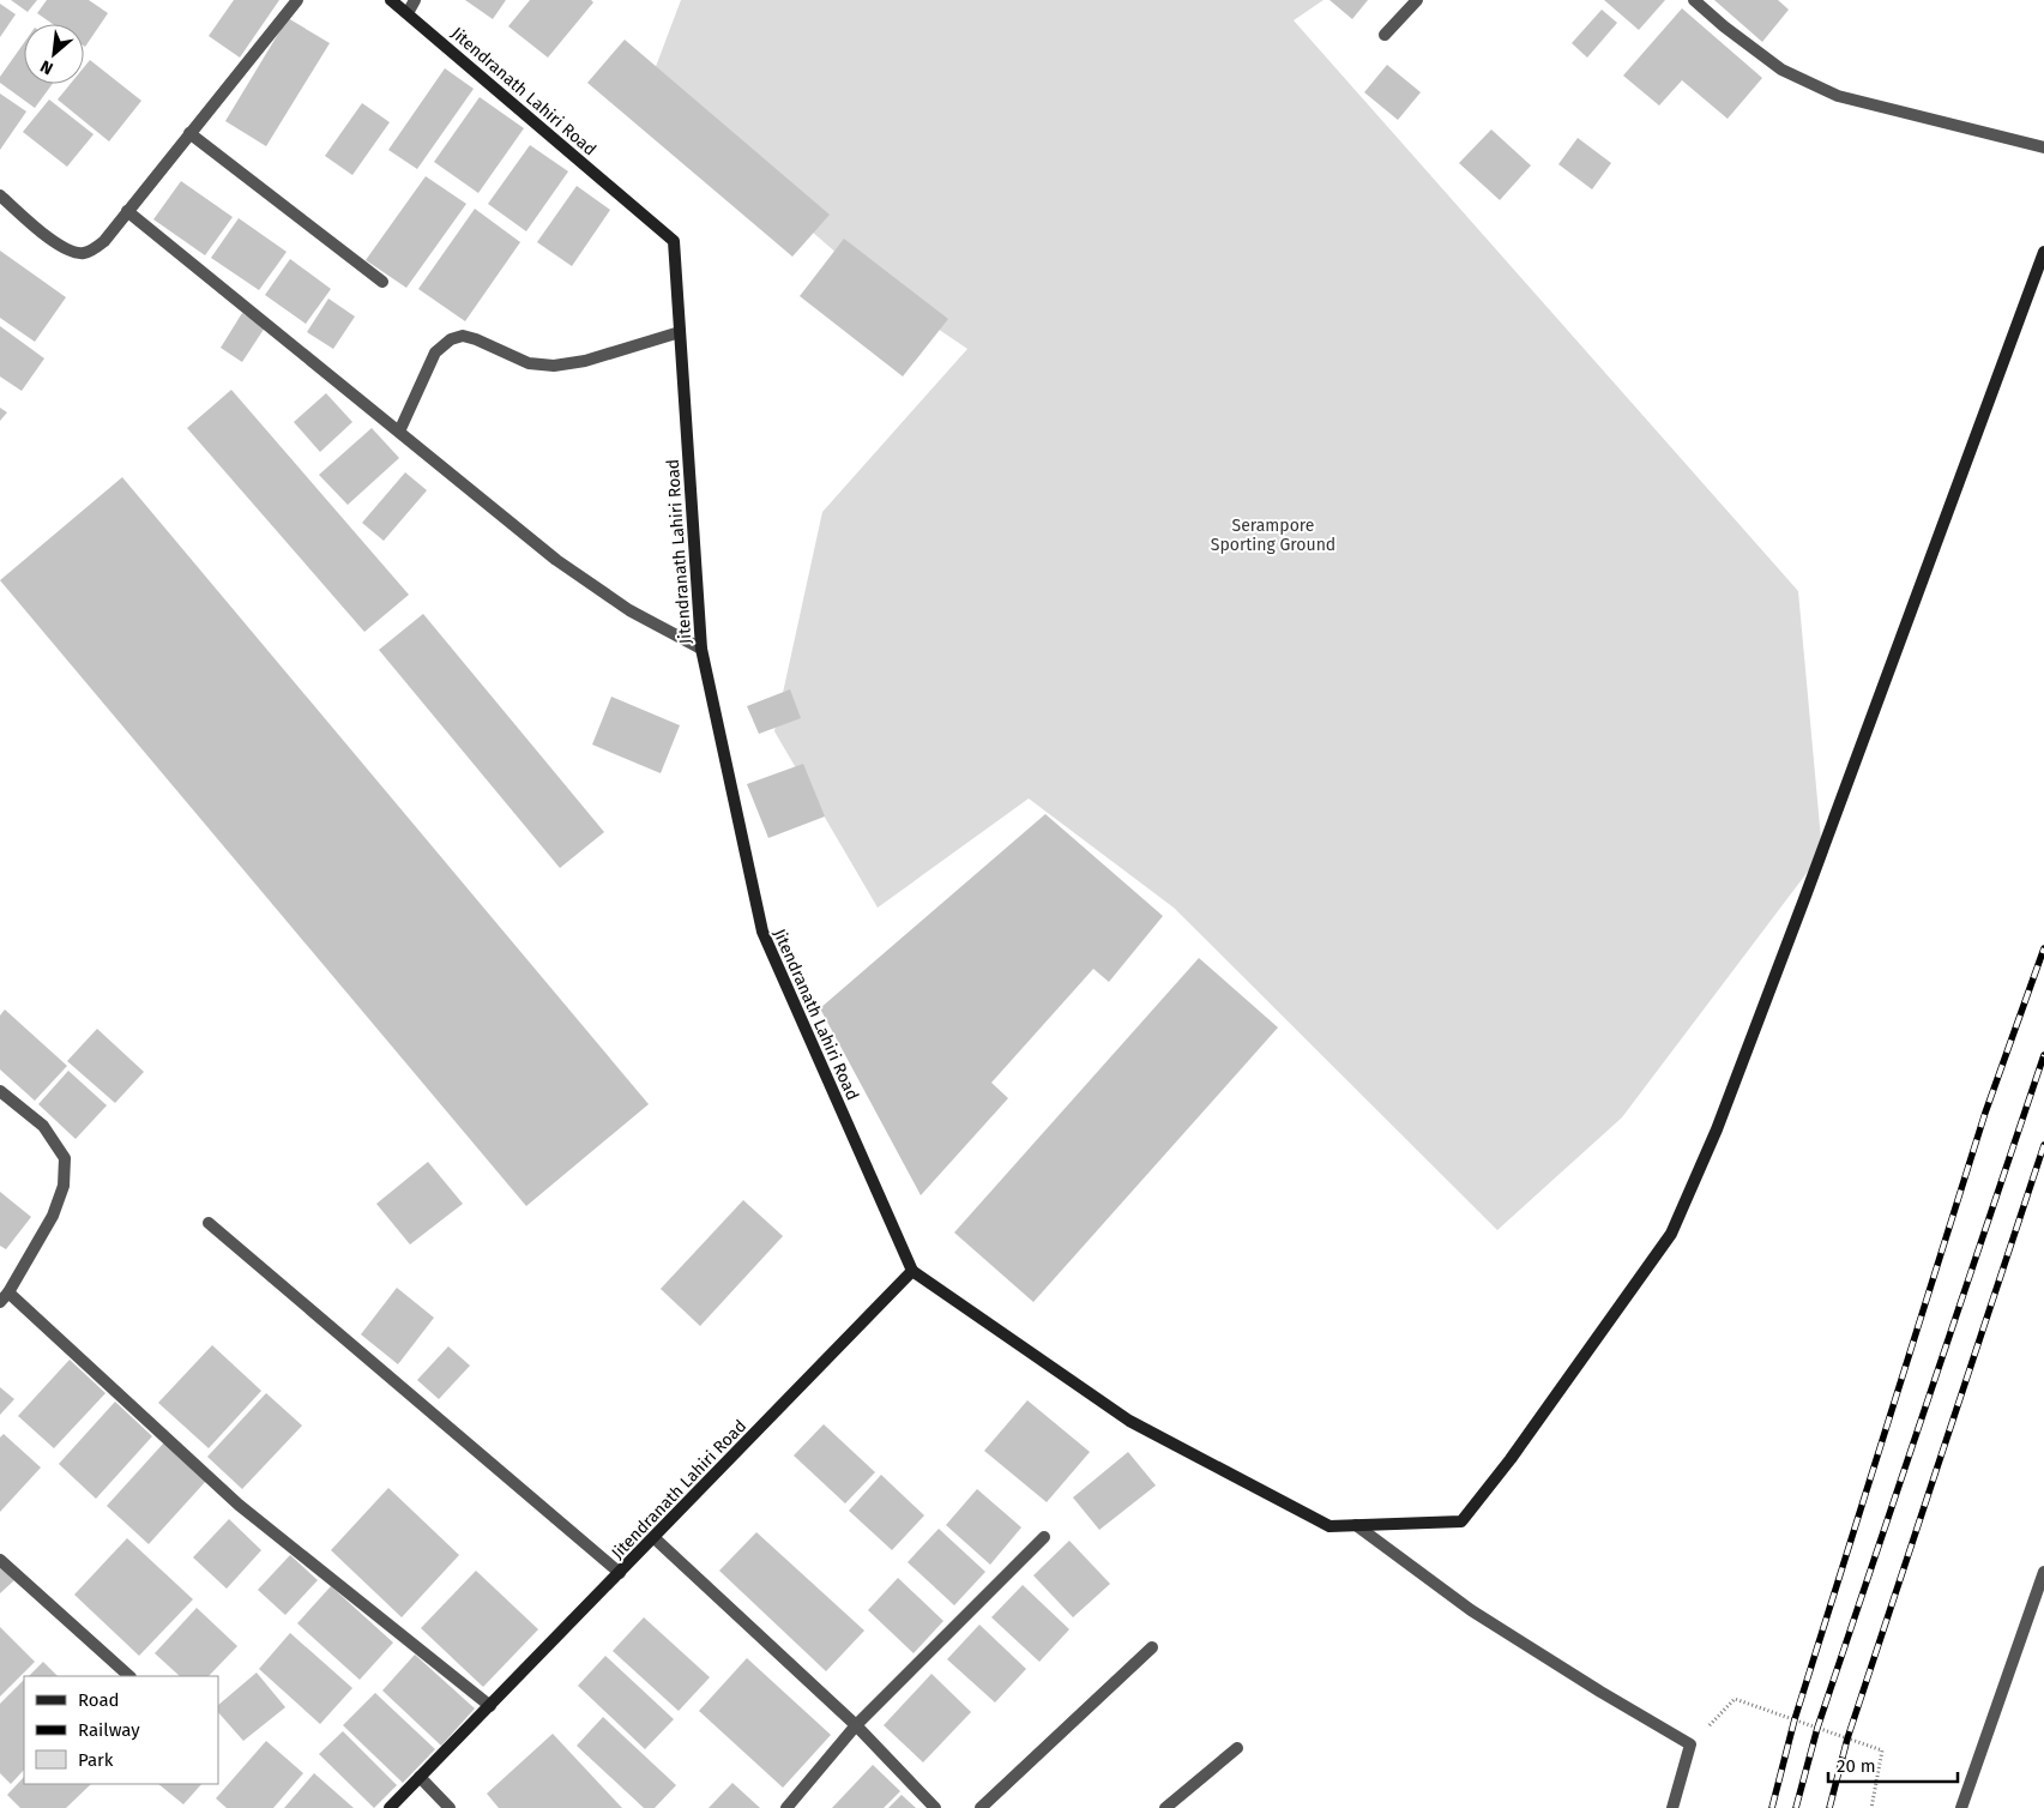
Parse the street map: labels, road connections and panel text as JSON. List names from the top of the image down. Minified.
{"streets":{"street":["Jitendranath Lahiri Road"]},"parks":["Serampore Sporting Ground"],"legend":["Road","Railway","Park"],"scale_bar":"20 m","north":"bottom left"}
